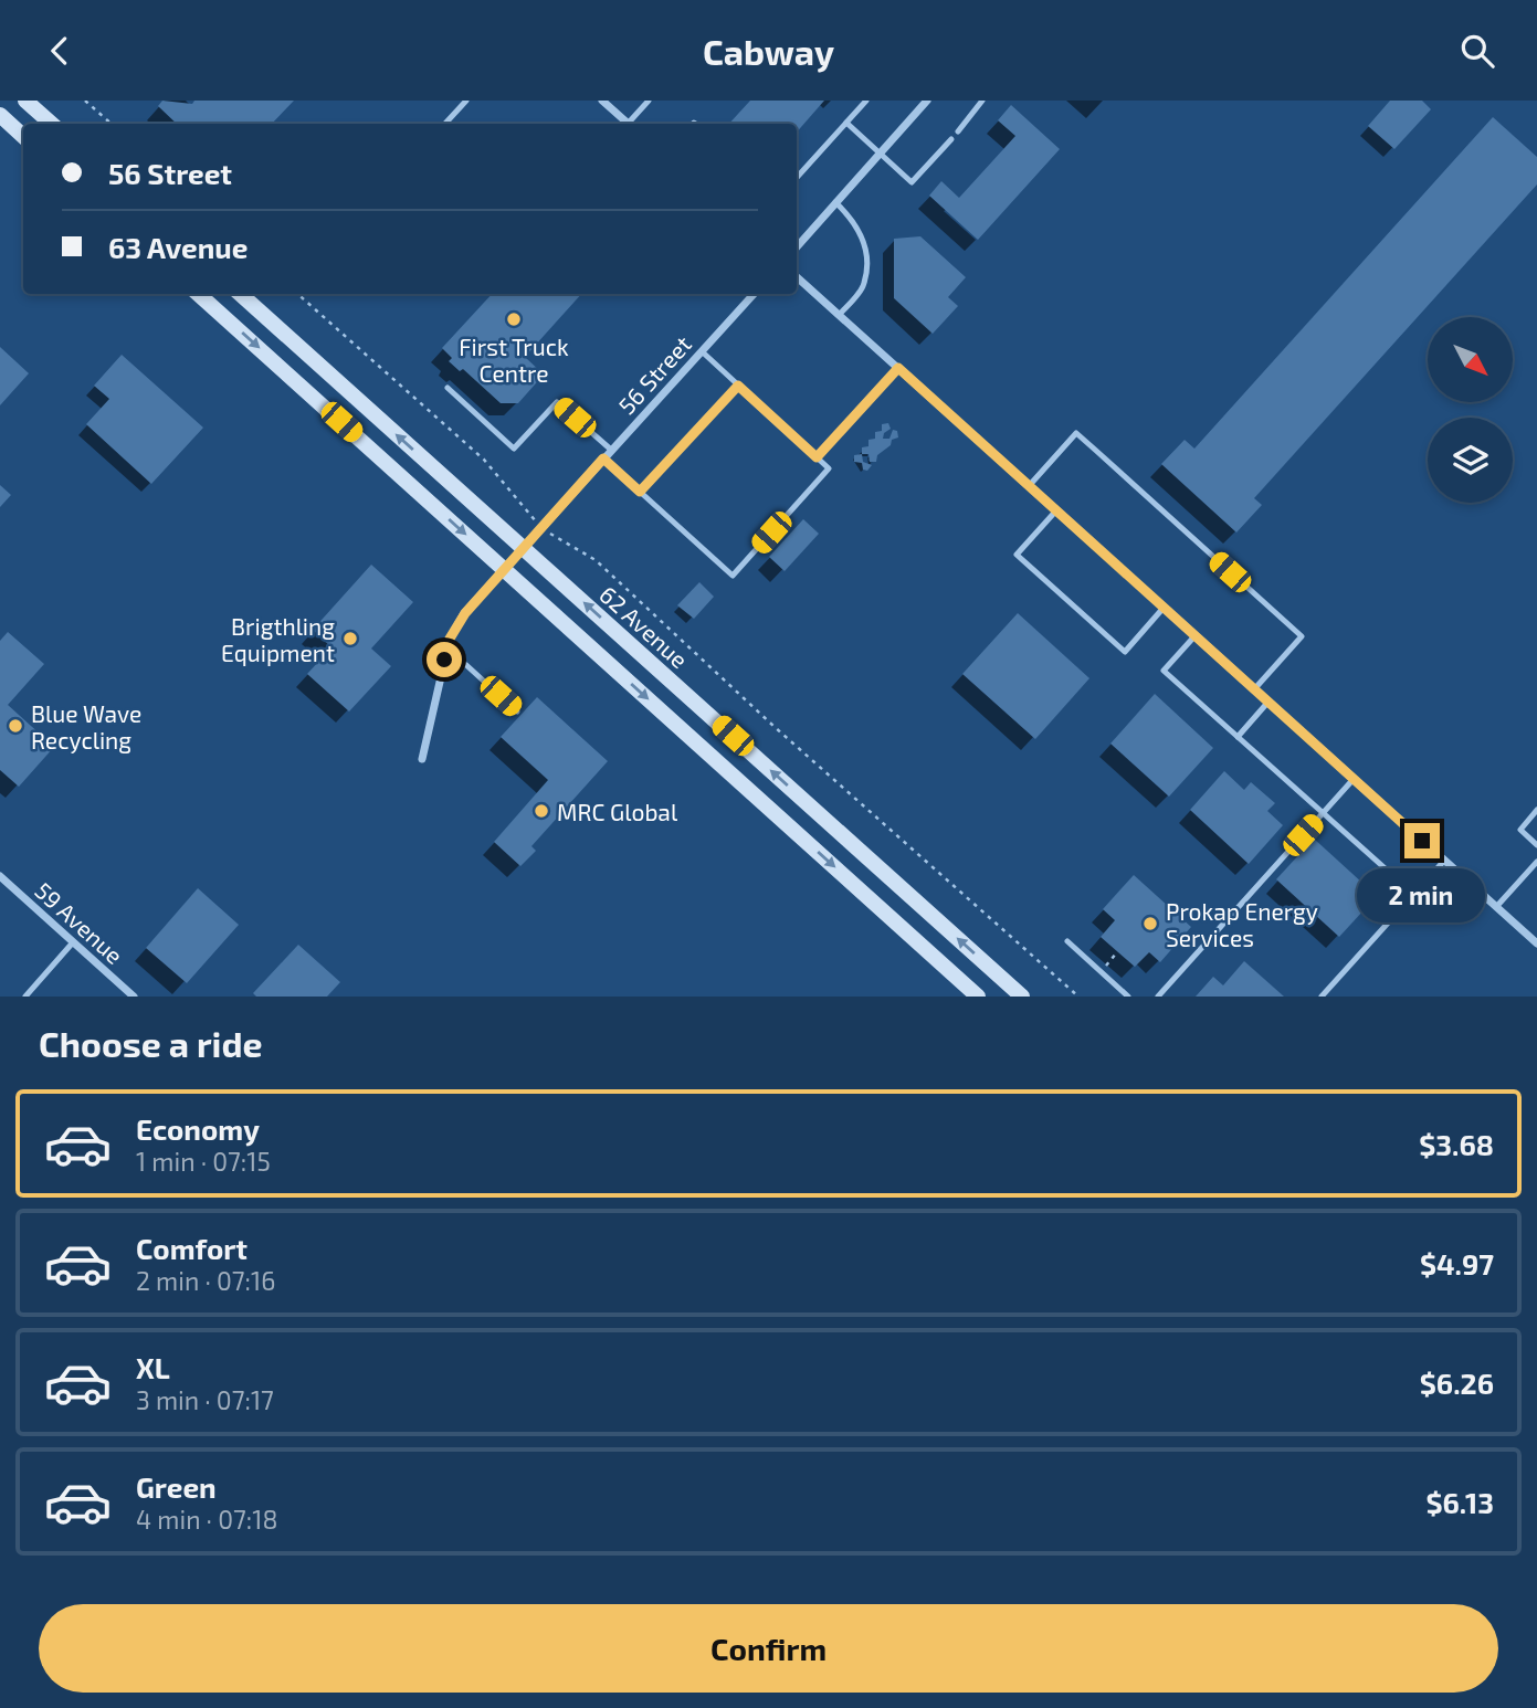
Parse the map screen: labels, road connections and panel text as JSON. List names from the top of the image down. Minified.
{"streets":{"main road":["62 Avenue"],"street":["56 Street","59 Avenue"]},"crossings":[["56 Street","62 Avenue"]],"places":["First Truck Centre","Brigthling Equipment","Blue Wave Recycling","MRC Global","Prokap Energy Services"],"north":"bottom right","page":{"header":"Cabway","banner":["56 Street","63 Avenue"],"bubble":"2 min","heading":"Choose a ride","list":[{"name":"Economy","note":"1 min · 07:15","value":"$3.68"},{"name":"Comfort","note":"2 min · 07:16","value":"$4.97"},{"name":"XL","note":"3 min · 07:17","value":"$6.26"},{"name":"Green","note":"4 min · 07:18","value":"$6.13"}],"buttons":"Confirm"}}
